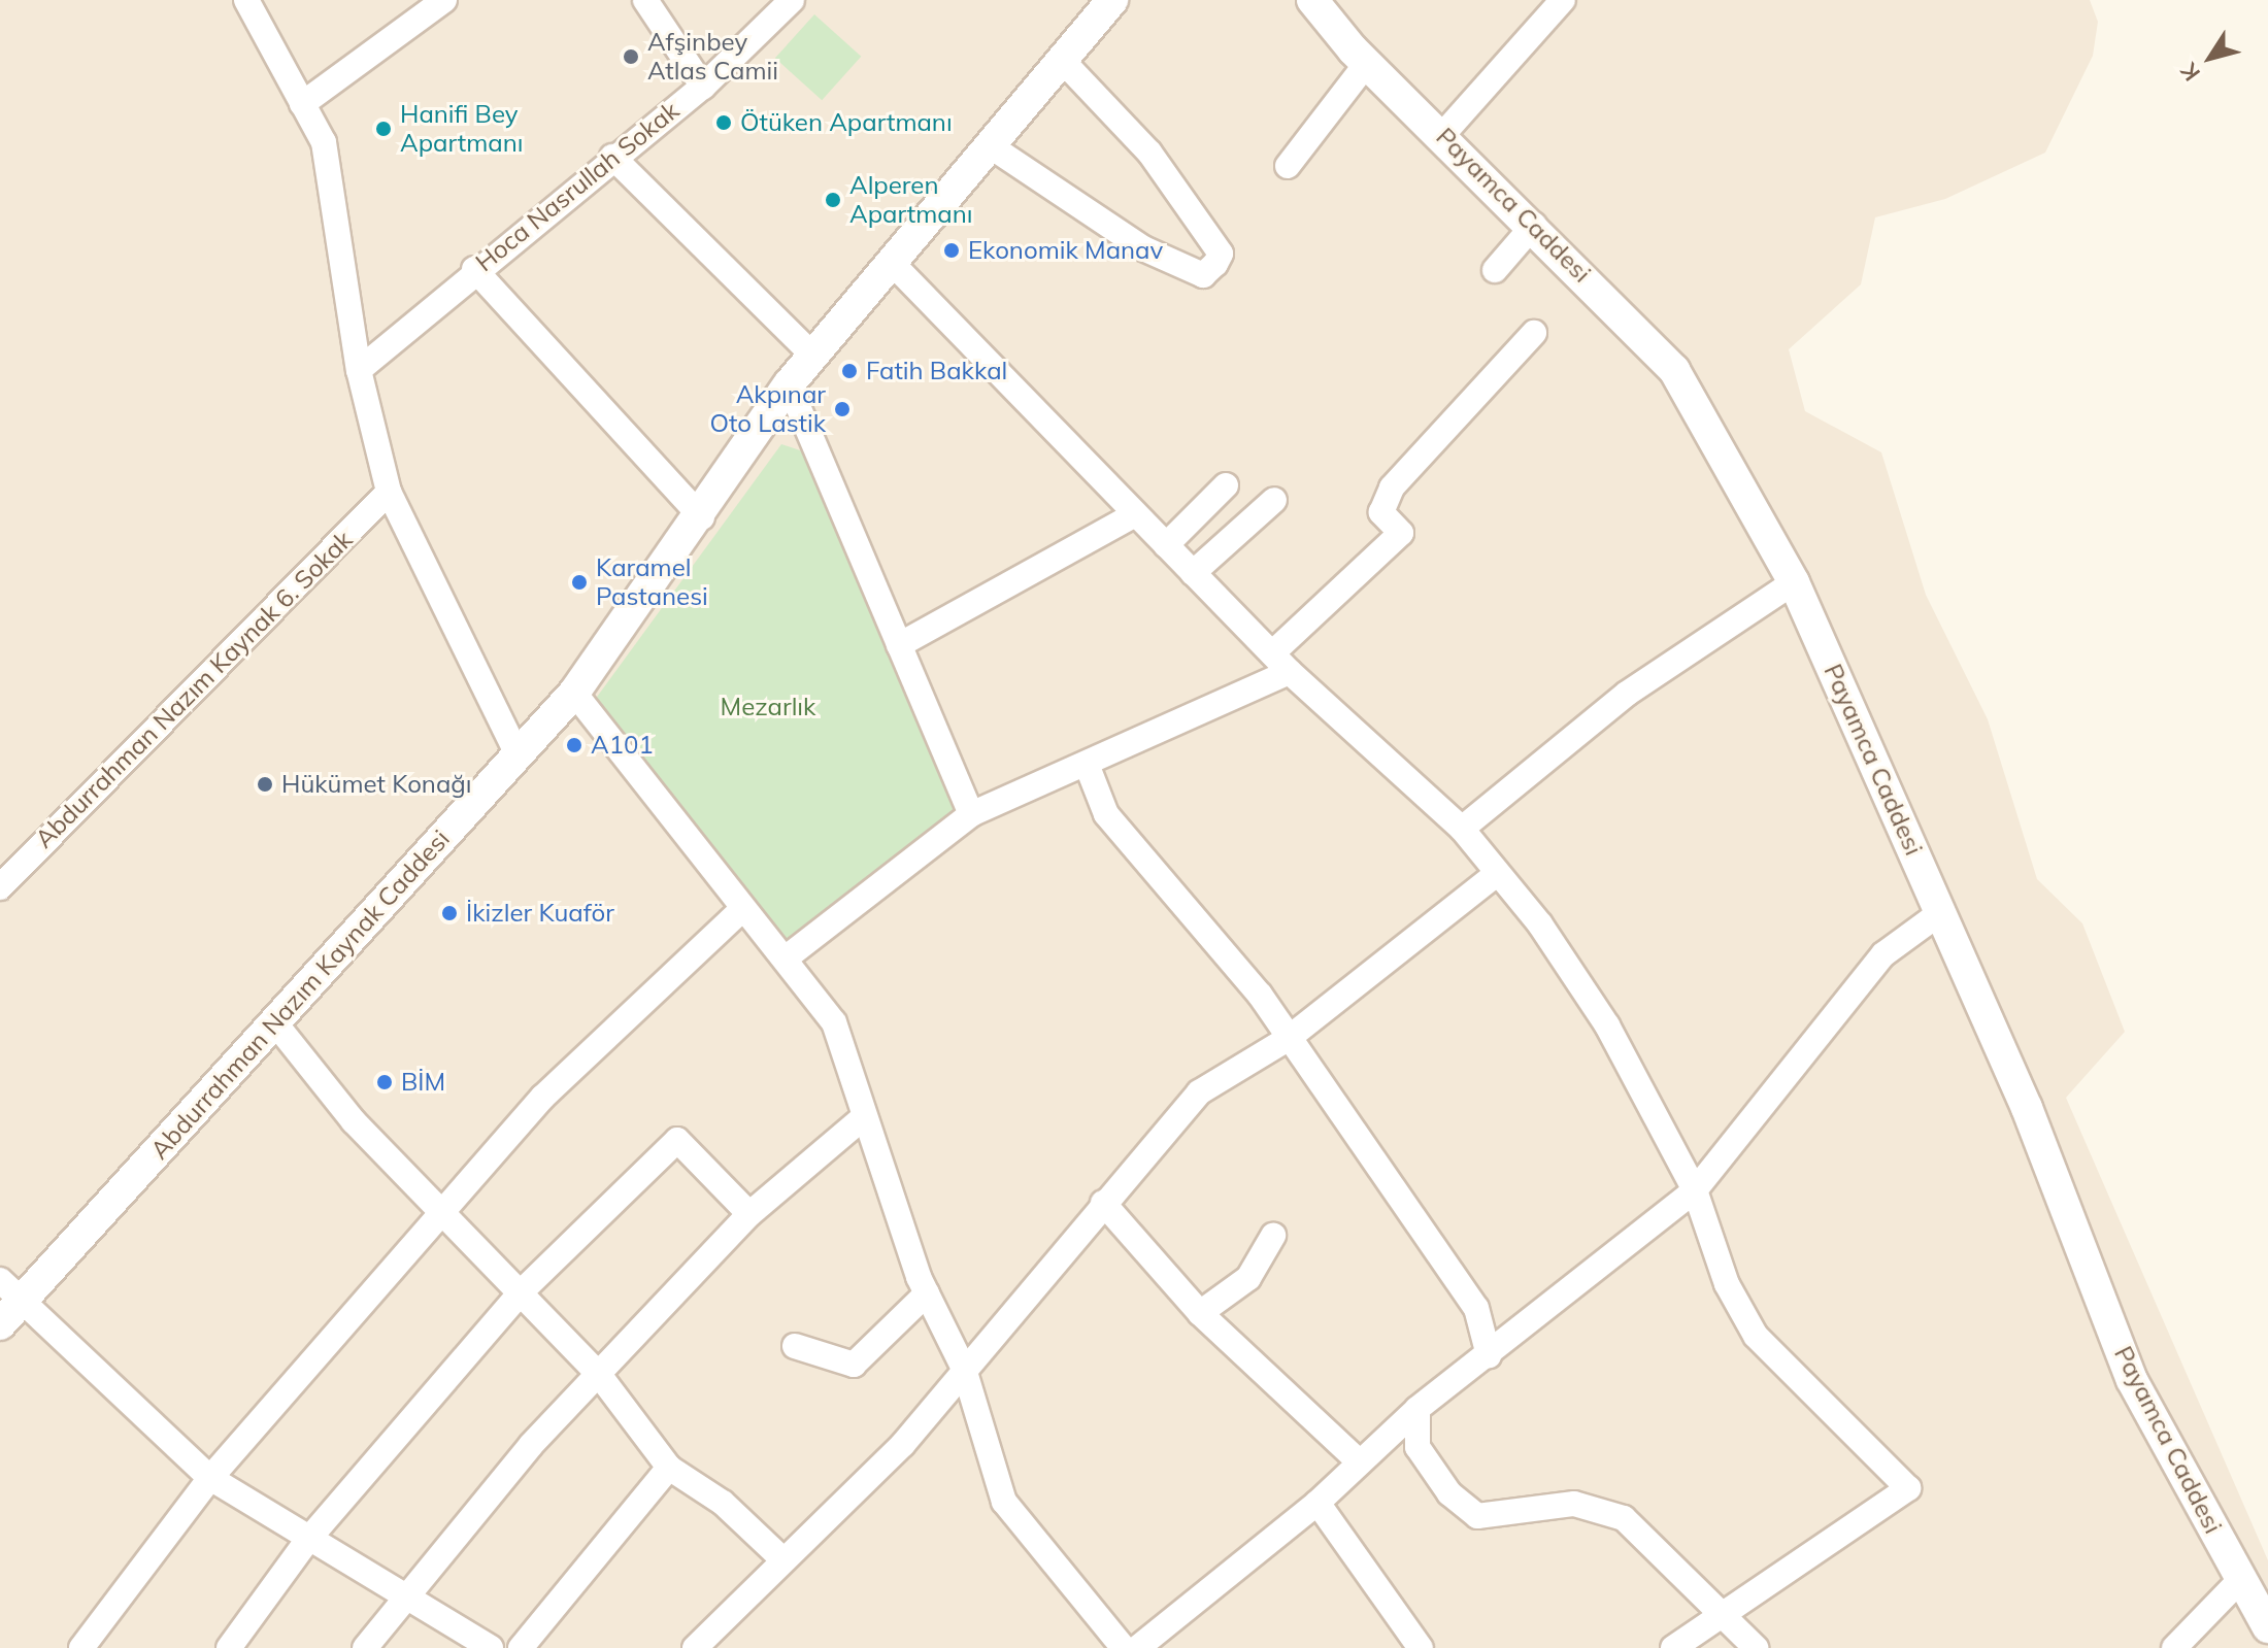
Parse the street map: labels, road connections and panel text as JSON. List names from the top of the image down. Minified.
{"streets":{"street":["Hoca Nasrullah Sokak","Payamca Caddesi","Abdurrahman Nazım Kaynak 6. Sokak","Abdurrahman Nazım Kaynak Caddesi"]},"parks":["Mezarlık"],"places":["Afşinbey Atlas Camii","Ötüken Apartmanı","Hanifi Bey Apartmanı","Alperen Apartmanı","Ekonomik Manav","Fatih Bakkal","Akpınar Oto Lastik","Karamel Pastanesi","A101","Hükümet Konağı","İkizler Kuaför","BİM"],"north":"bottom left"}
